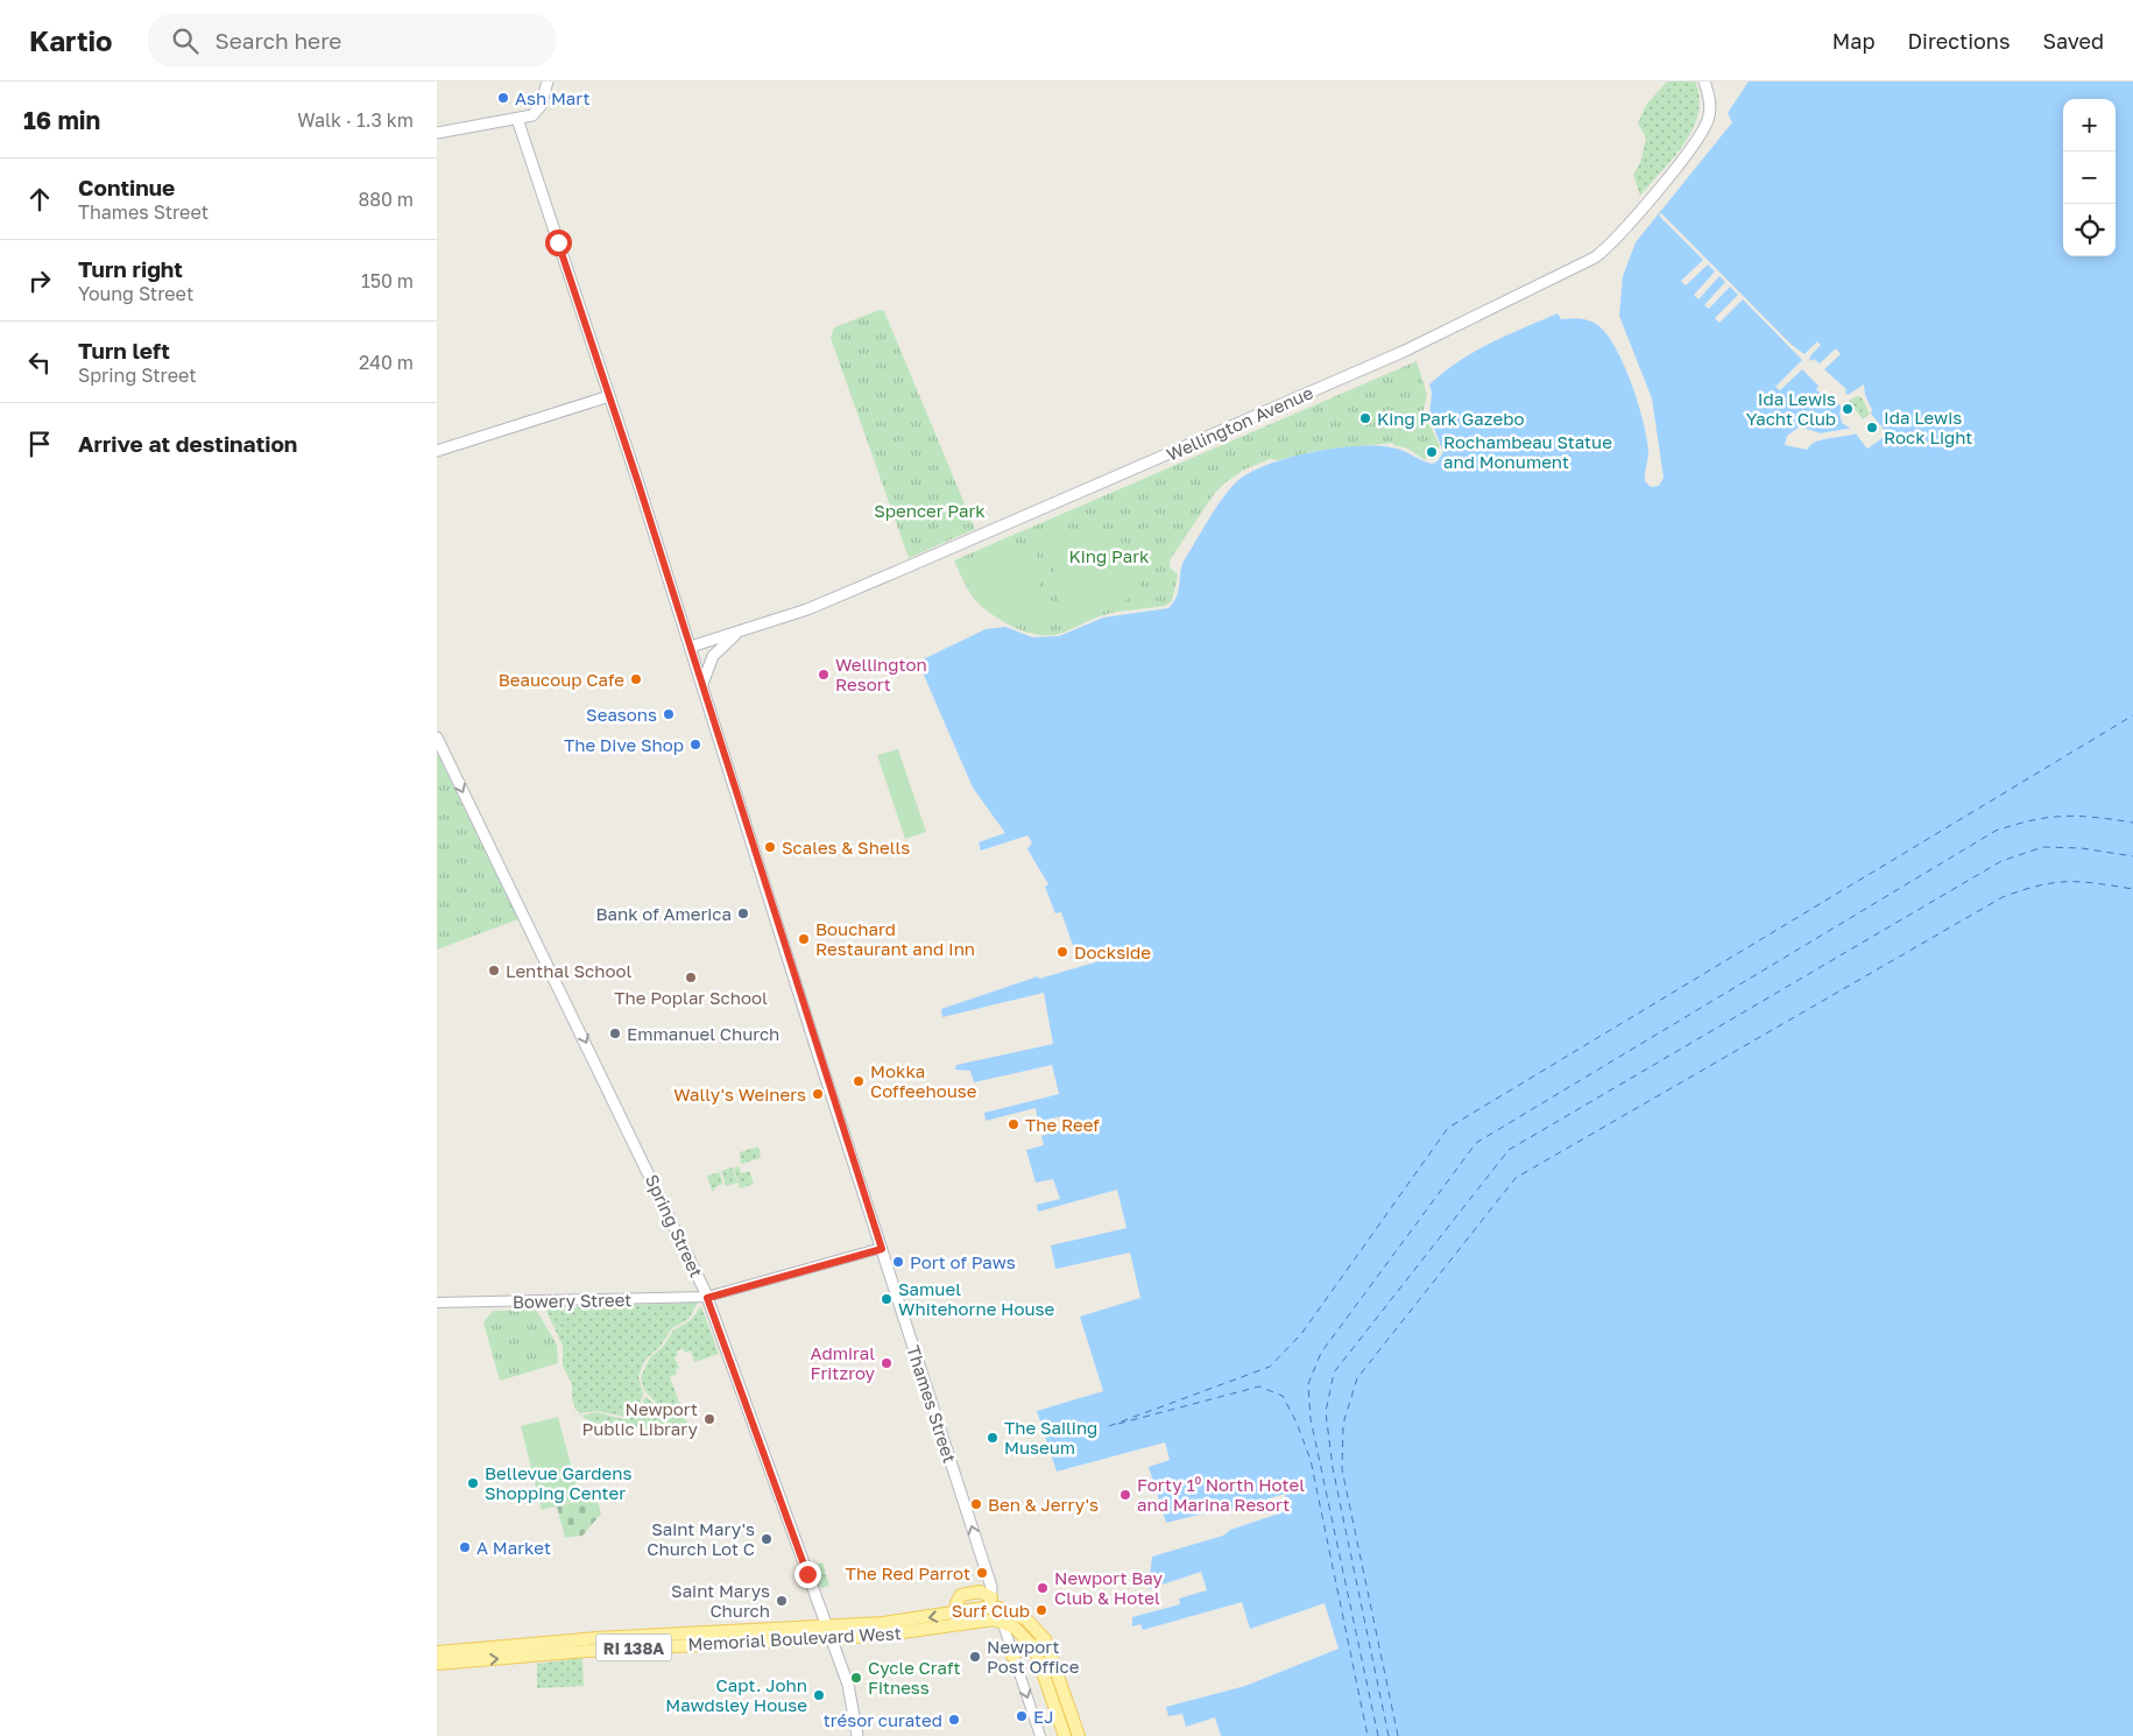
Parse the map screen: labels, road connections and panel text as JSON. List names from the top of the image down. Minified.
{"streets":{"main road":["Wellington Avenue","Spring Street","Thames Street","Memorial Boulevard West","RI 138A"],"street":["Bowery Street"]},"crossings":[["Wellington Avenue","Thames Street"],["Spring Street","Bowery Street"],["Spring Street","Memorial Boulevard West"],["Bowery Street","Thames Street"],["Thames Street","Memorial Boulevard West"],["Thames Street","RI 138A"],["Memorial Boulevard West","RI 138A"]],"one_way":["Spring Street"],"parks":["Spencer Park","King Park"],"places":["Ash Mart","Ida Lewis Yacht Club","King Park Gazebo","Ida Lewis Rock Light","Rochambeau Statue and Monument","Wellington Resort","Beaucoup Cafe","Seasons","The Dive Shop","Scales & Shells","Bank of America","Bouchard Restaurant and Inn","Dockside","Lenthal School","The Poplar School","Emmanuel Church","Mokka Coffeehouse","Wally's Weiners","The Reef","Port of Paws","Samuel Whitehorne House","Admiral Fritzroy","Newport Public Library","The Sailing Museum","Bellevue Gardens Shopping Center","Forty 1⁰ North Hotel and Marina Resort","Ben & Jerry's","Saint Mary's Church Lot C","A Market","The Red Parrot","Newport Bay Club & Hotel","Saint Marys Church","Surf Club","Newport Post Office","Cycle Craft Fitness","Capt. John Mawdsley House","EJ","trésor curated"],"page":{"header":"Kartio","search":"Search here","nav":["Map","Directions","Saved"],"heading":["16 min","Walk · 1.3 km"],"map_buttons":["+","−"],"list":[["Continue","Thames Street","880 m"],["Turn right","Young Street","150 m"],["Turn left","Spring Street","240 m"],"Arrive at destination"]}}
